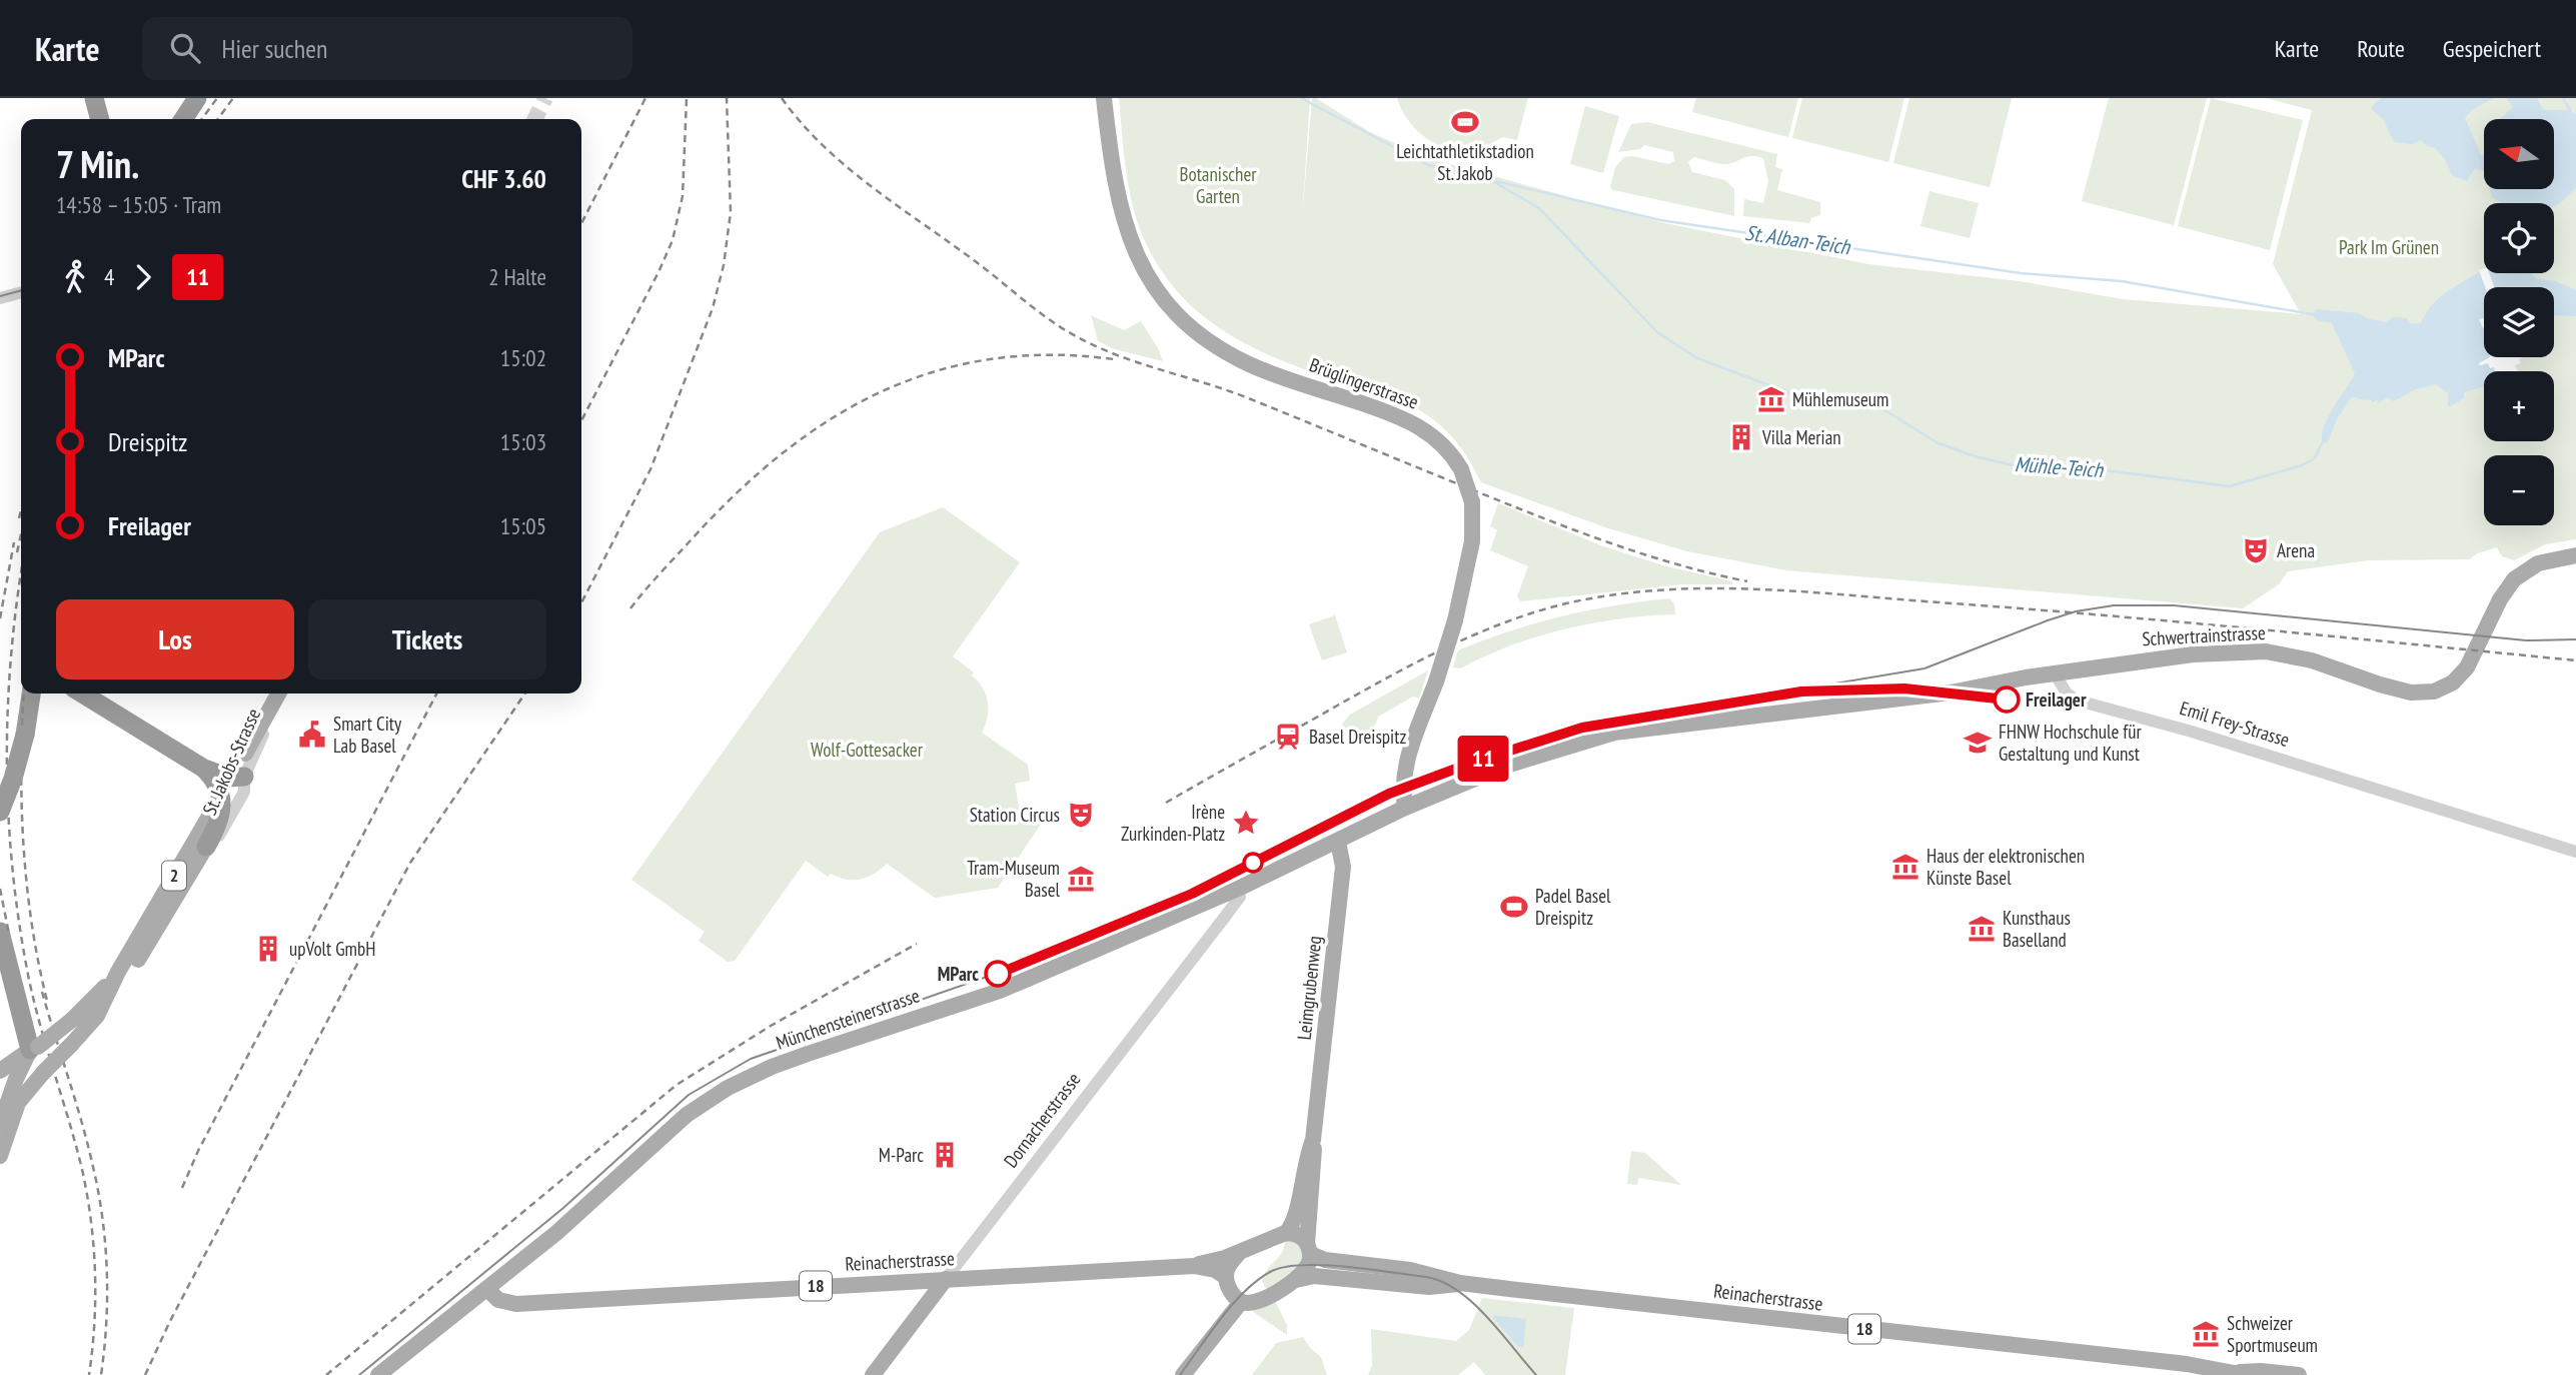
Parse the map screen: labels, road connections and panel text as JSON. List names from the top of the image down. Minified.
{"streets":{"main road":["Brüglingerstrasse","Schwertrainstrasse","St. Jakobs-Strasse","2","Leimgrubenweg","Münchensteinerstrasse","Dornacherstrasse","Reinacherstrasse","18"],"street":["Emil Frey-Strasse"]},"crossings":[["Brüglingerstrasse","Münchensteinerstrasse"],["Schwertrainstrasse","Emil Frey-Strasse"],["Schwertrainstrasse","Münchensteinerstrasse"],["Emil Frey-Strasse","Münchensteinerstrasse"],["St. Jakobs-Strasse","2"],["Leimgrubenweg","Münchensteinerstrasse"],["Leimgrubenweg","Reinacherstrasse"],["Leimgrubenweg","18"],["Münchensteinerstrasse","Dornacherstrasse"],["Münchensteinerstrasse","Reinacherstrasse"],["Dornacherstrasse","Reinacherstrasse"],["Reinacherstrasse","18"]],"water":["St. Alban-Teich","Mühle-Teich"],"parks":["Botanischer Garten","Park Im Grünen","Wolf-Gottesacker"],"places":{"sports":["Leichtathletikstadion St. Jakob","Padel Basel Dreispitz"],"museum":["Mühlemuseum","Haus der elektronischen Künste Basel","Tram-Museum Basel","Kunsthaus Baselland","Schweizer Sportmuseum"],"building":["Villa Merian","upVolt GmbH","M-Parc"],"theatre":["Arena","Station Circus"],"other":["Freilager","MParc"],"public building":["Smart City Lab Basel"],"station":["Basel Dreispitz"],"school or university":["FHNW Hochschule für Gestaltung und Kunst"],"place":["Irène Zurkinden-Platz"]},"lines":["tram line 11"],"north":"left","page":{"header":"Karte","search":"Hier suchen","nav":["Karte","Route","Gespeichert"],"on_map":"11","map_buttons":["+","−"],"heading":["7 Min.","14:58 – 15:05 · Tram","CHF 3.60"],"legs":["4","11","2 Halte"],"list":[{"name":"MParc","value":"15:02"},{"name":"Dreispitz","value":"15:03"},{"name":"Freilager","value":"15:05"}],"buttons":["Los","Tickets"]}}
